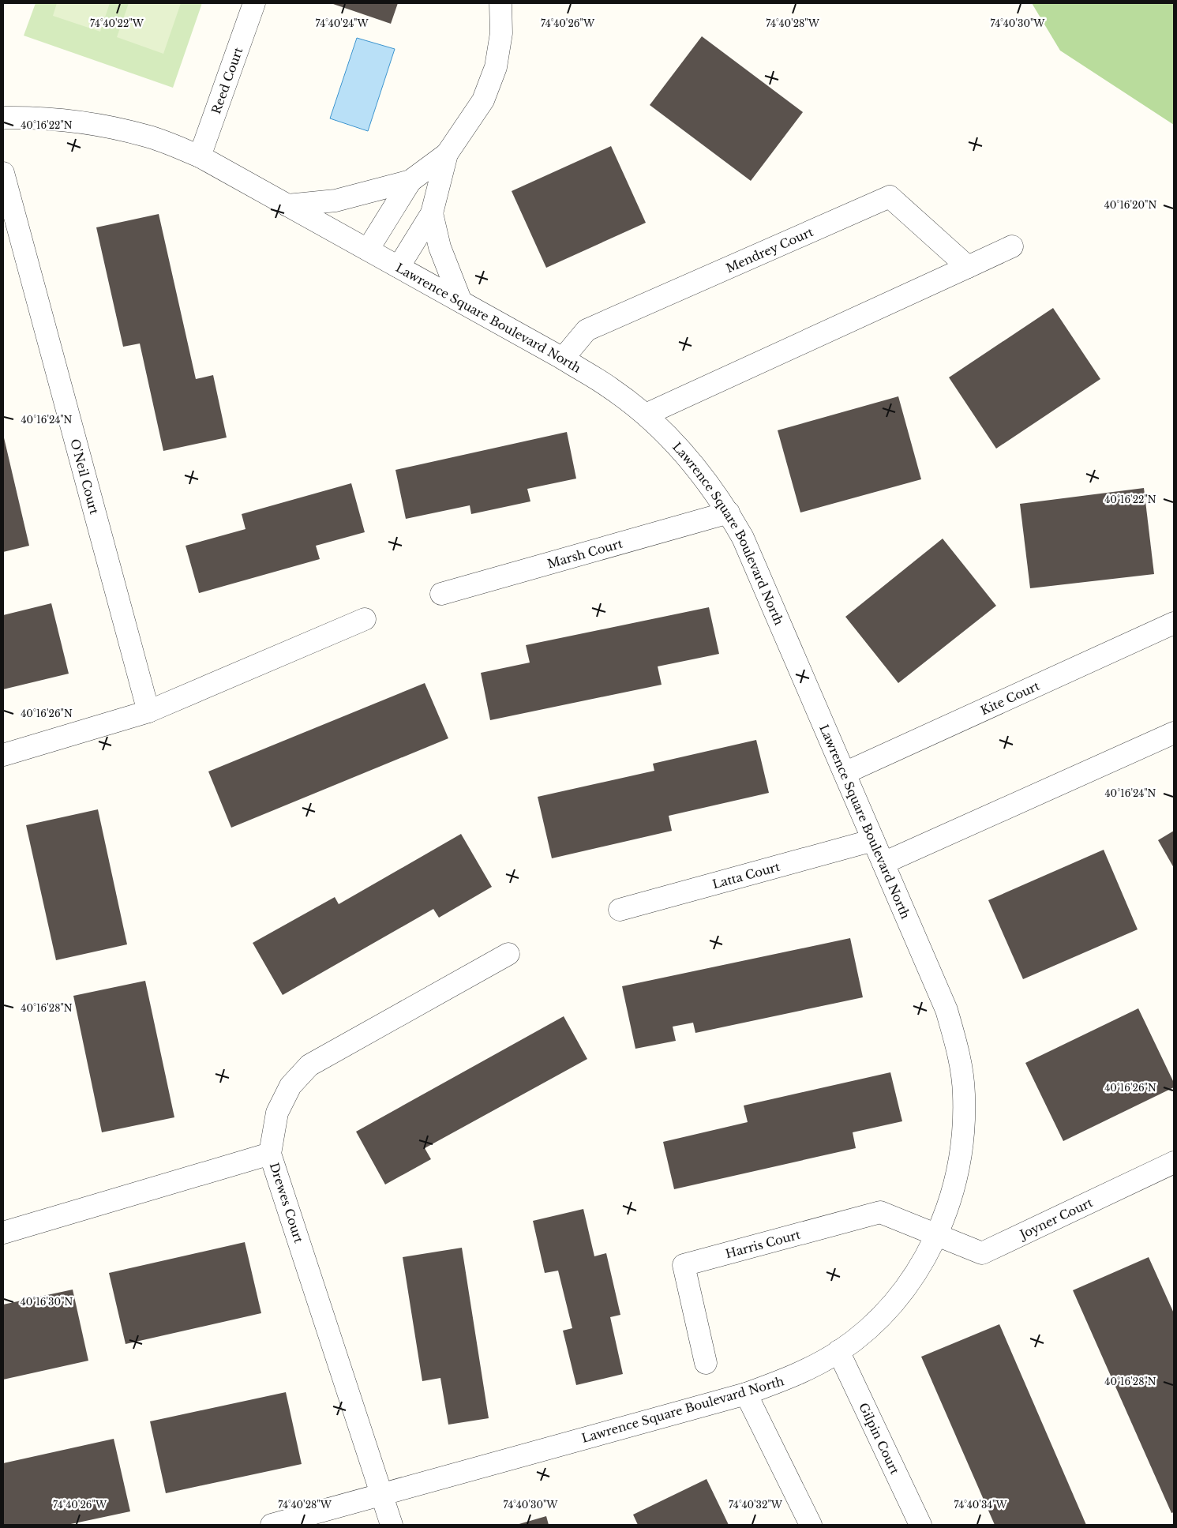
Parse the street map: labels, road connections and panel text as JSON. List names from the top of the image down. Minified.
{"streets":{"street":["Reed Court","Mendrey Court","Lawrence Square Boulevard North","O'Neil Court","Marsh Court","Kite Court","Latta Court","Drewes Court","Joyner Court","Harris Court","Gilpin Court"]},"crossings":[["Reed Court","Lawrence Square Boulevard North"],["Mendrey Court","Lawrence Square Boulevard North"],["Lawrence Square Boulevard North","Marsh Court"],["Lawrence Square Boulevard North","Kite Court"],["Lawrence Square Boulevard North","Latta Court"],["Lawrence Square Boulevard North","Drewes Court"],["Lawrence Square Boulevard North","Joyner Court"],["Lawrence Square Boulevard North","Harris Court"],["Lawrence Square Boulevard North","Gilpin Court"],["Joyner Court","Harris Court"]],"coordinates":["74°40'22\"W","74°40'24\"W","74°40'26\"W","74°40'28\"W","74°40'30\"W","40°16'22\"N","40°16'20\"N","40°16'24\"N","40°16'26\"N","40°16'28\"N","40°16'30\"N","74°40'32\"W","74°40'34\"W"]}
